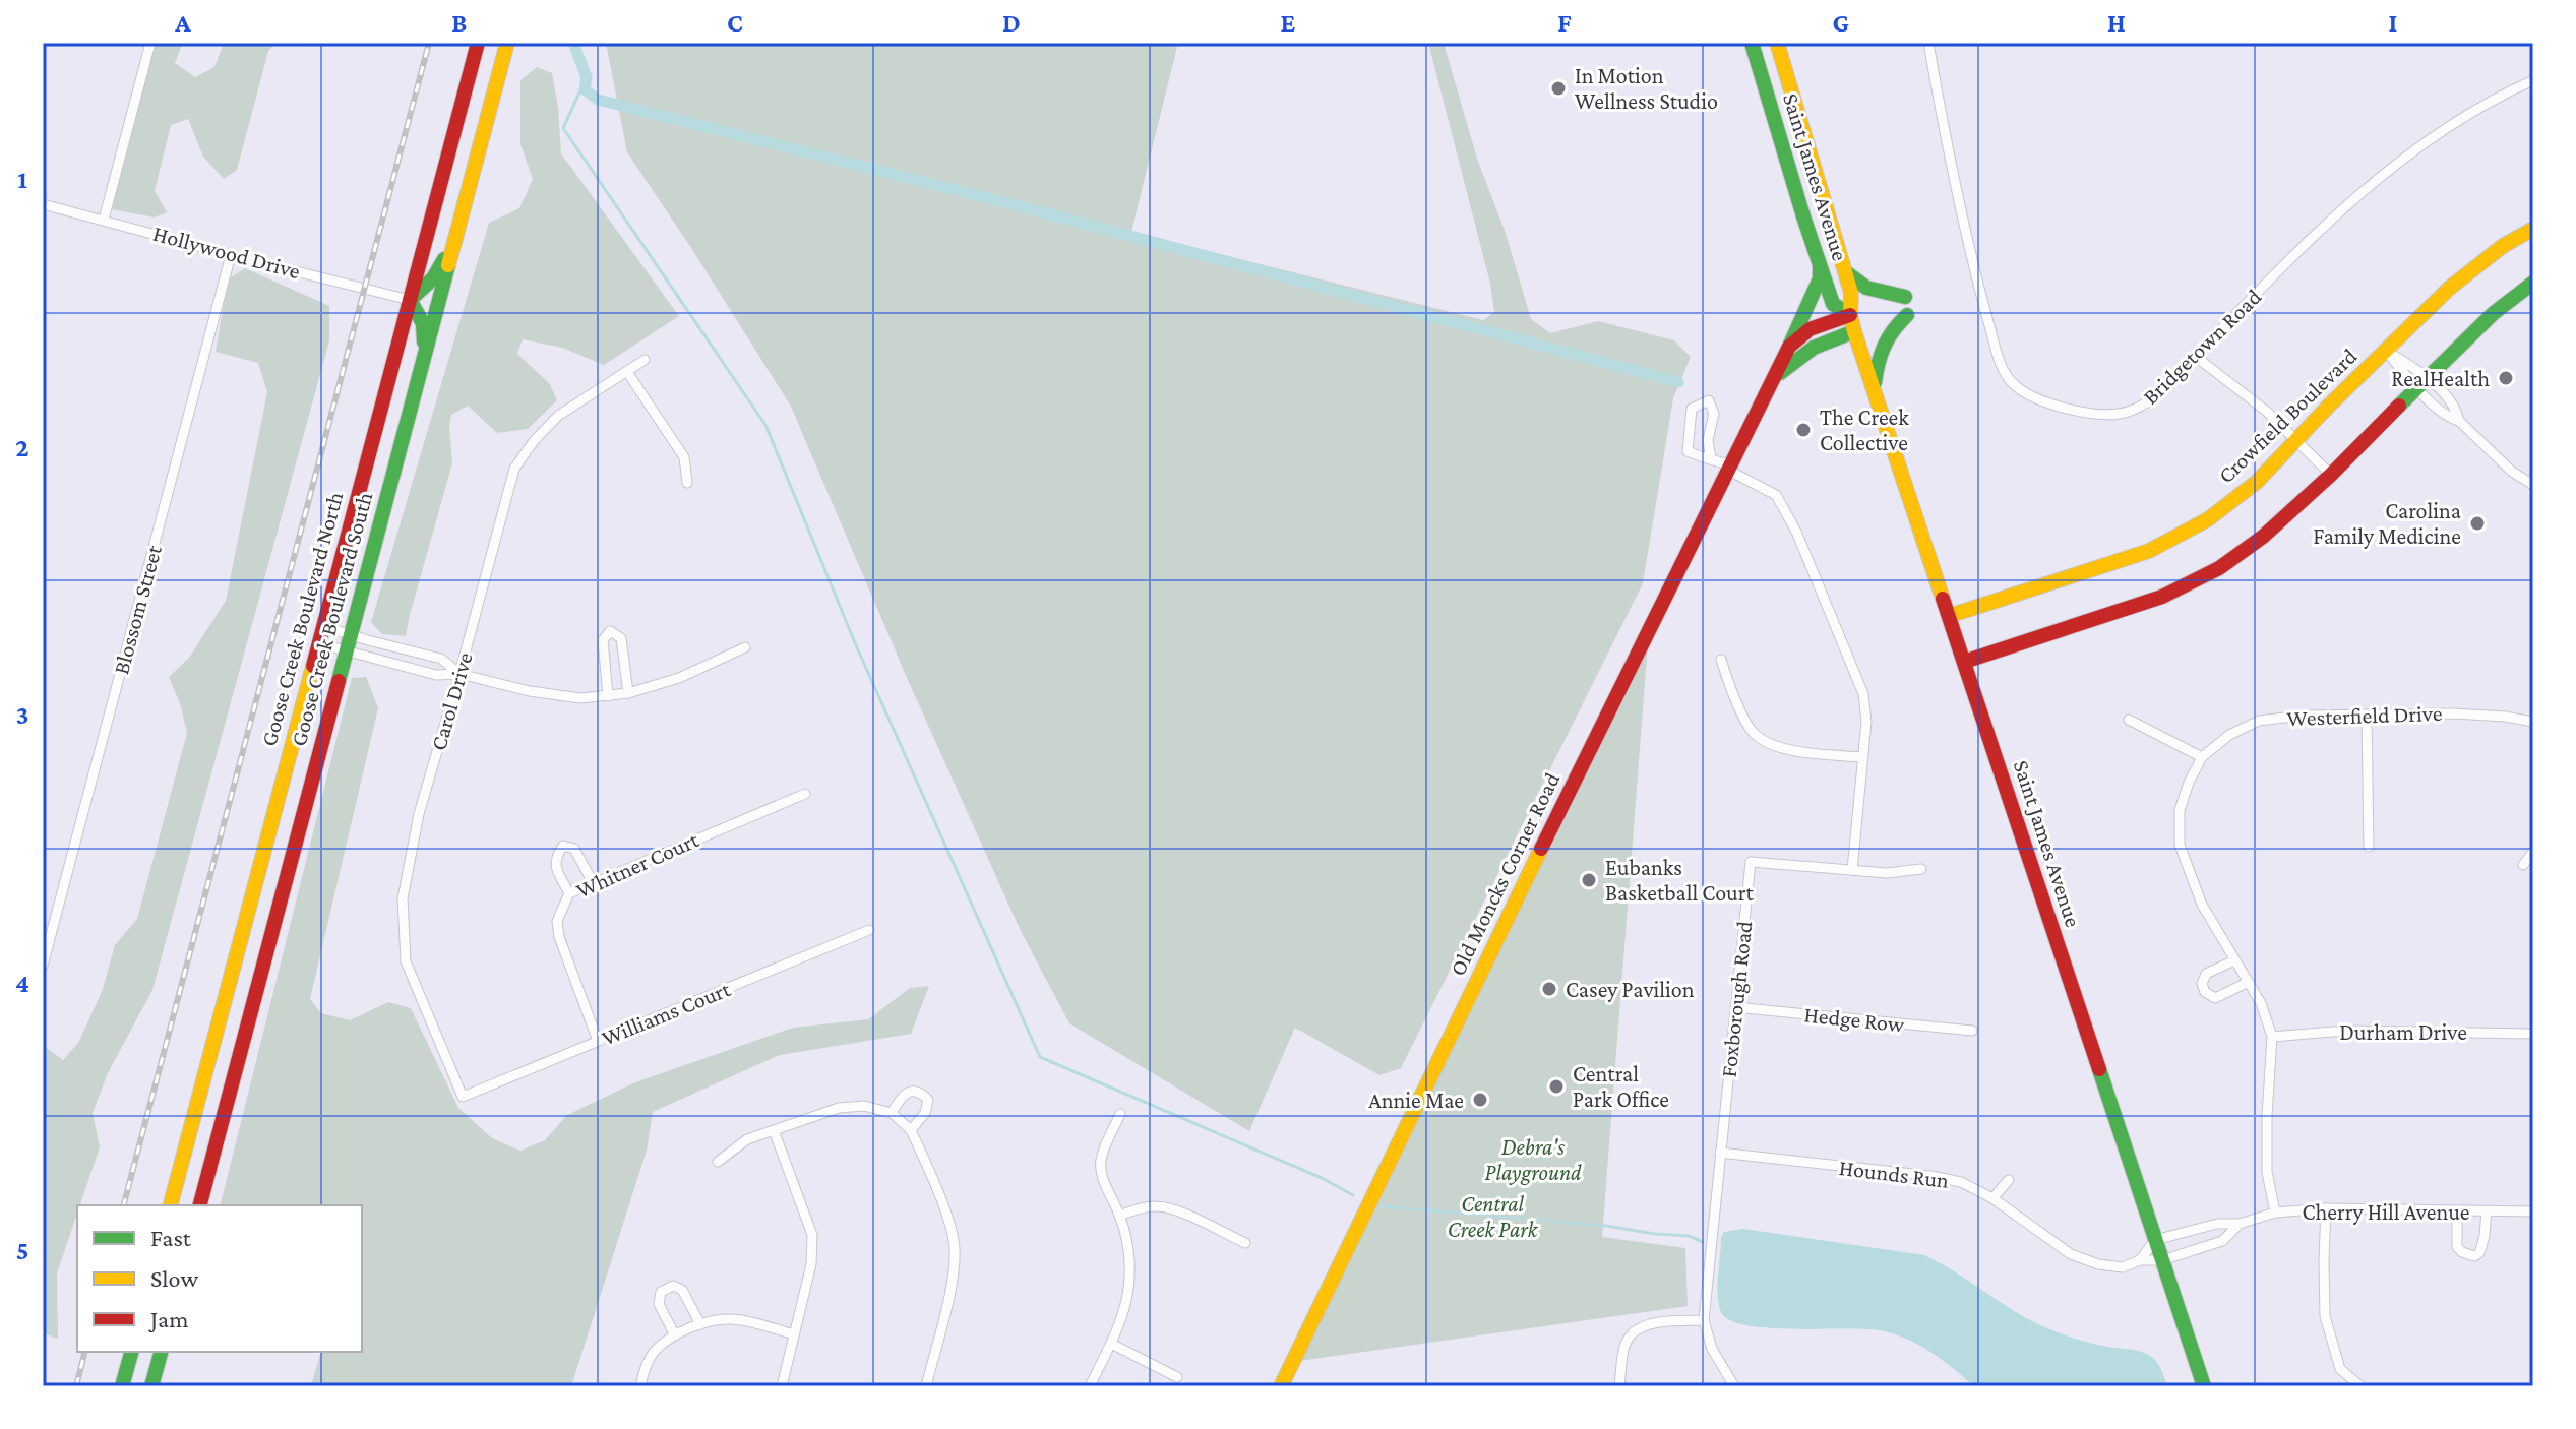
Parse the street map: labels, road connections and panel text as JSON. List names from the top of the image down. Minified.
{"streets":{"main road":["Saint James Avenue","Crowfield Boulevard","Goose Creek Boulevard North","Goose Creek Boulevard South","Old Moncks Corner Road"],"street":["Hollywood Drive","Bridgetown Road","Blossom Street","Carol Drive","Westerfield Drive","Whitner Court","Foxborough Road","Williams Court","Hedge Row","Durham Drive","Hounds Run","Cherry Hill Avenue"]},"crossings":[["Saint James Avenue","Crowfield Boulevard"],["Saint James Avenue","Old Moncks Corner Road"],["Saint James Avenue","Hounds Run"],["Saint James Avenue","Cherry Hill Avenue"],["Hollywood Drive","Blossom Street"],["Hollywood Drive","Goose Creek Boulevard North"],["Carol Drive","Williams Court"],["Westerfield Drive","Durham Drive"],["Westerfield Drive","Cherry Hill Avenue"],["Whitner Court","Williams Court"],["Foxborough Road","Hedge Row"],["Foxborough Road","Hounds Run"],["Hounds Run","Cherry Hill Avenue"]],"parks":["Debra's Playground","Central Creek Park"],"places":["In Motion Wellness Studio","RealHealth","The Creek Collective","Carolina Family Medicine","Eubanks Basketball Court","Casey Pavilion","Central Park Office","Annie Mae"],"legend":["Fast","Slow","Jam"],"grid":{"columns":["A","B","C","D","E","F","G","H","I"],"rows":["1","2","3","4","5"]}}
